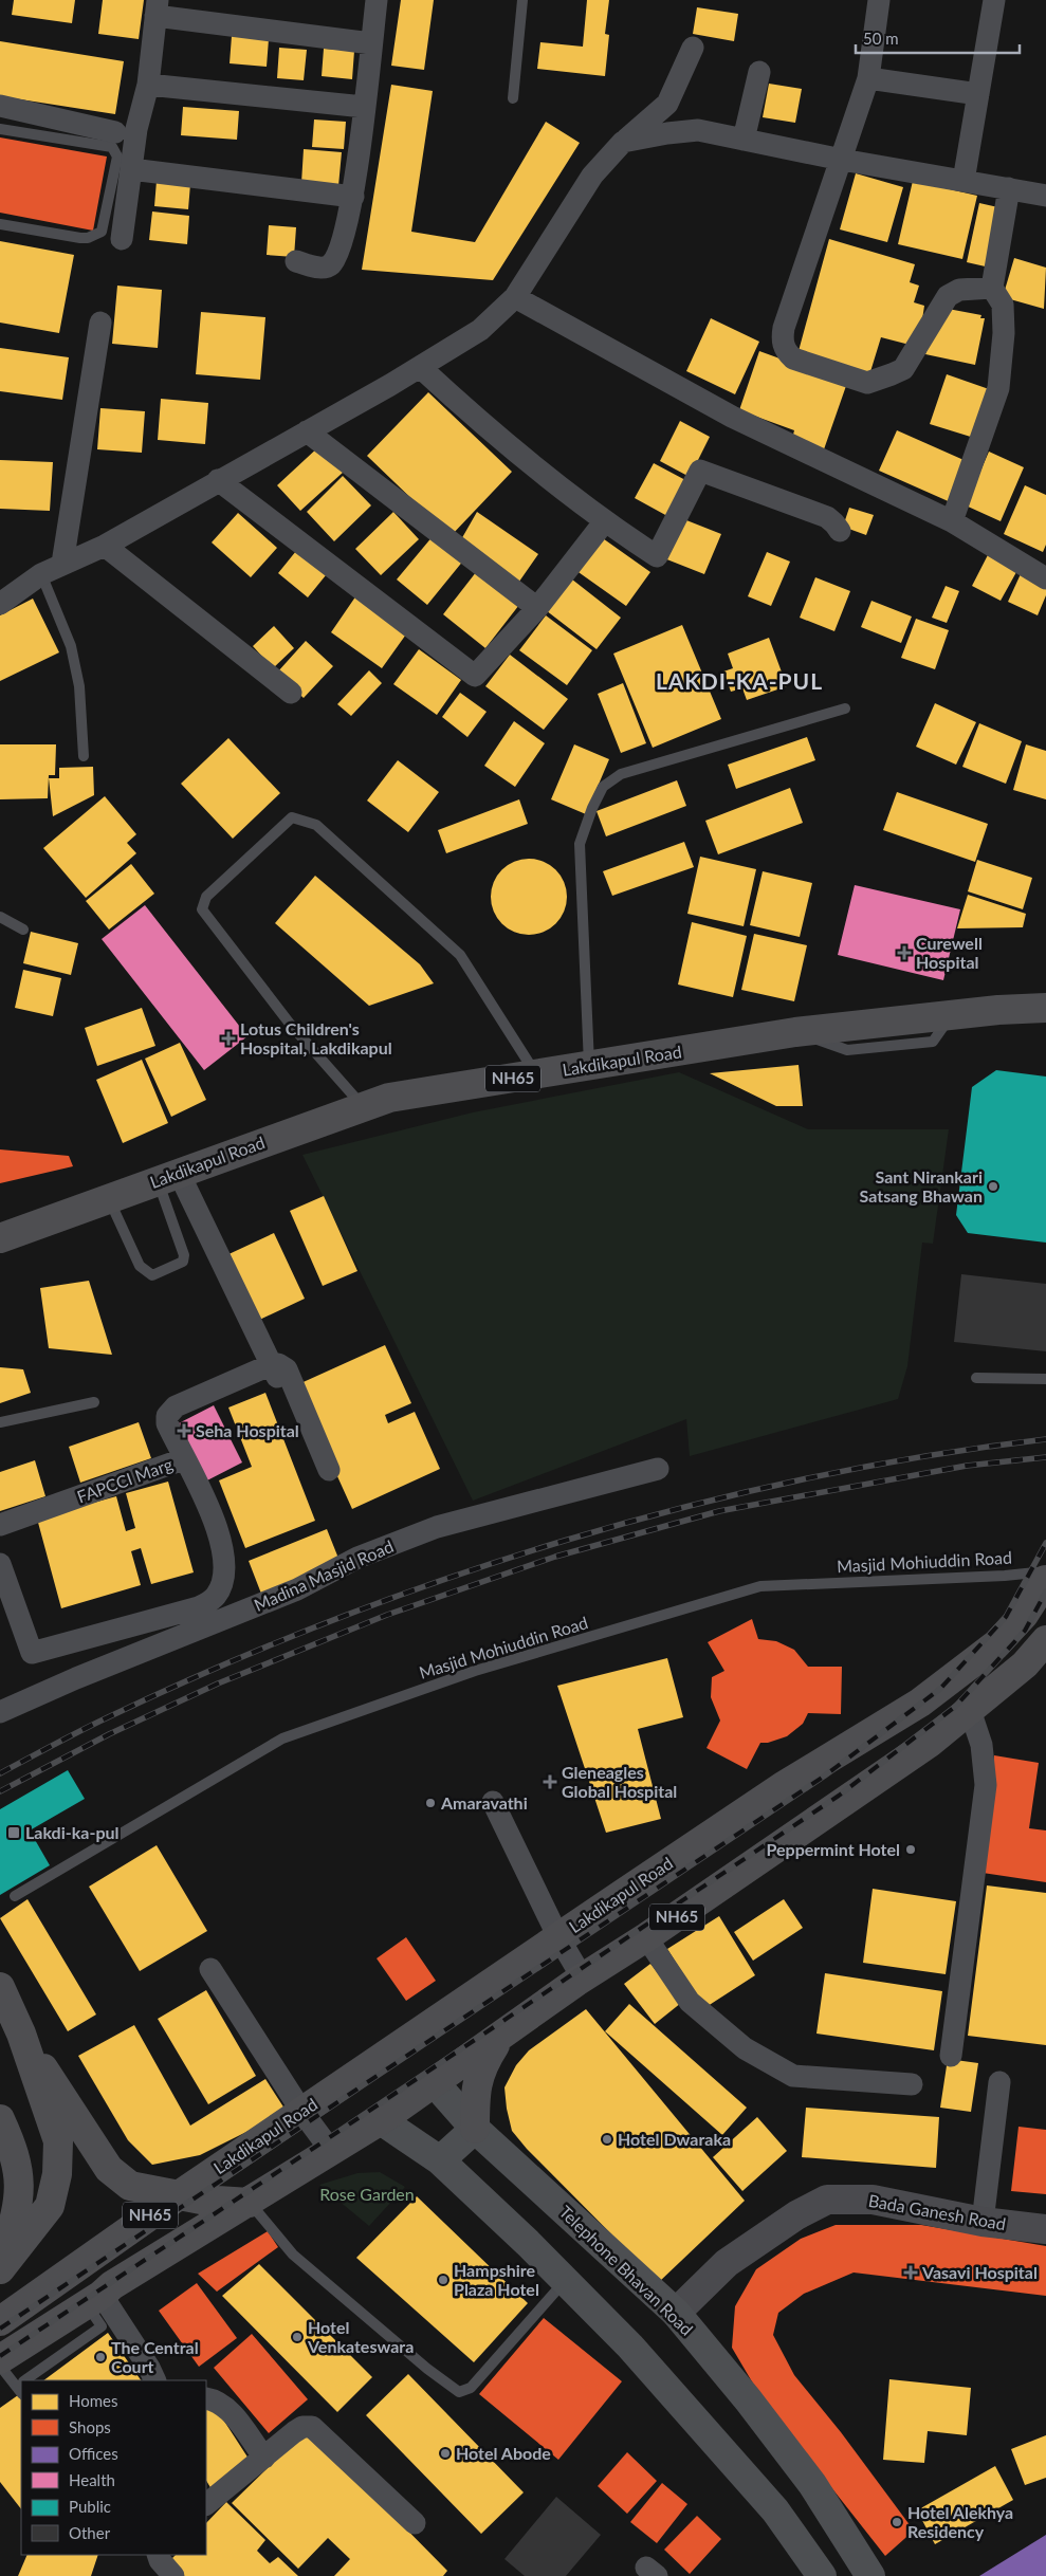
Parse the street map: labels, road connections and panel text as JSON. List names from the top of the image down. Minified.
{"streets":{"highway":["Lakdikapul Road","NH65"],"main road":["Telephone Bhavan Road"],"street":["FAPCCI Marg","Madina Masjid Road","Bada Ganesh Road"],"lane":["Masjid Mohiuddin Road"]},"crossings":[["Lakdikapul Road","NH65"],["NH65","Telephone Bhavan Road"],["Bada Ganesh Road","Telephone Bhavan Road"]],"districts":["LAKDI-KA-PUL"],"parks":["Rose Garden"],"places":{"health":["Curewell Hospital","Lotus Children's Hospital, Lakdikapul","Seha Hospital","Gleneagles Global Hospital","Vasavi Hospital"],"other":["Sant Nirankari Satsang Bhawan","Amaravathi","Peppermint Hotel","Hotel Dwaraka","Hampshire Plaza Hotel","Hotel Venkateswara","The Central Court","Hotel Abode","Hotel Alekhya Residency"],"transit":["Lakdi-ka-pul"]},"legend":["Homes","Shops","Offices","Health","Public","Other"],"scale_bar":"50 m"}
